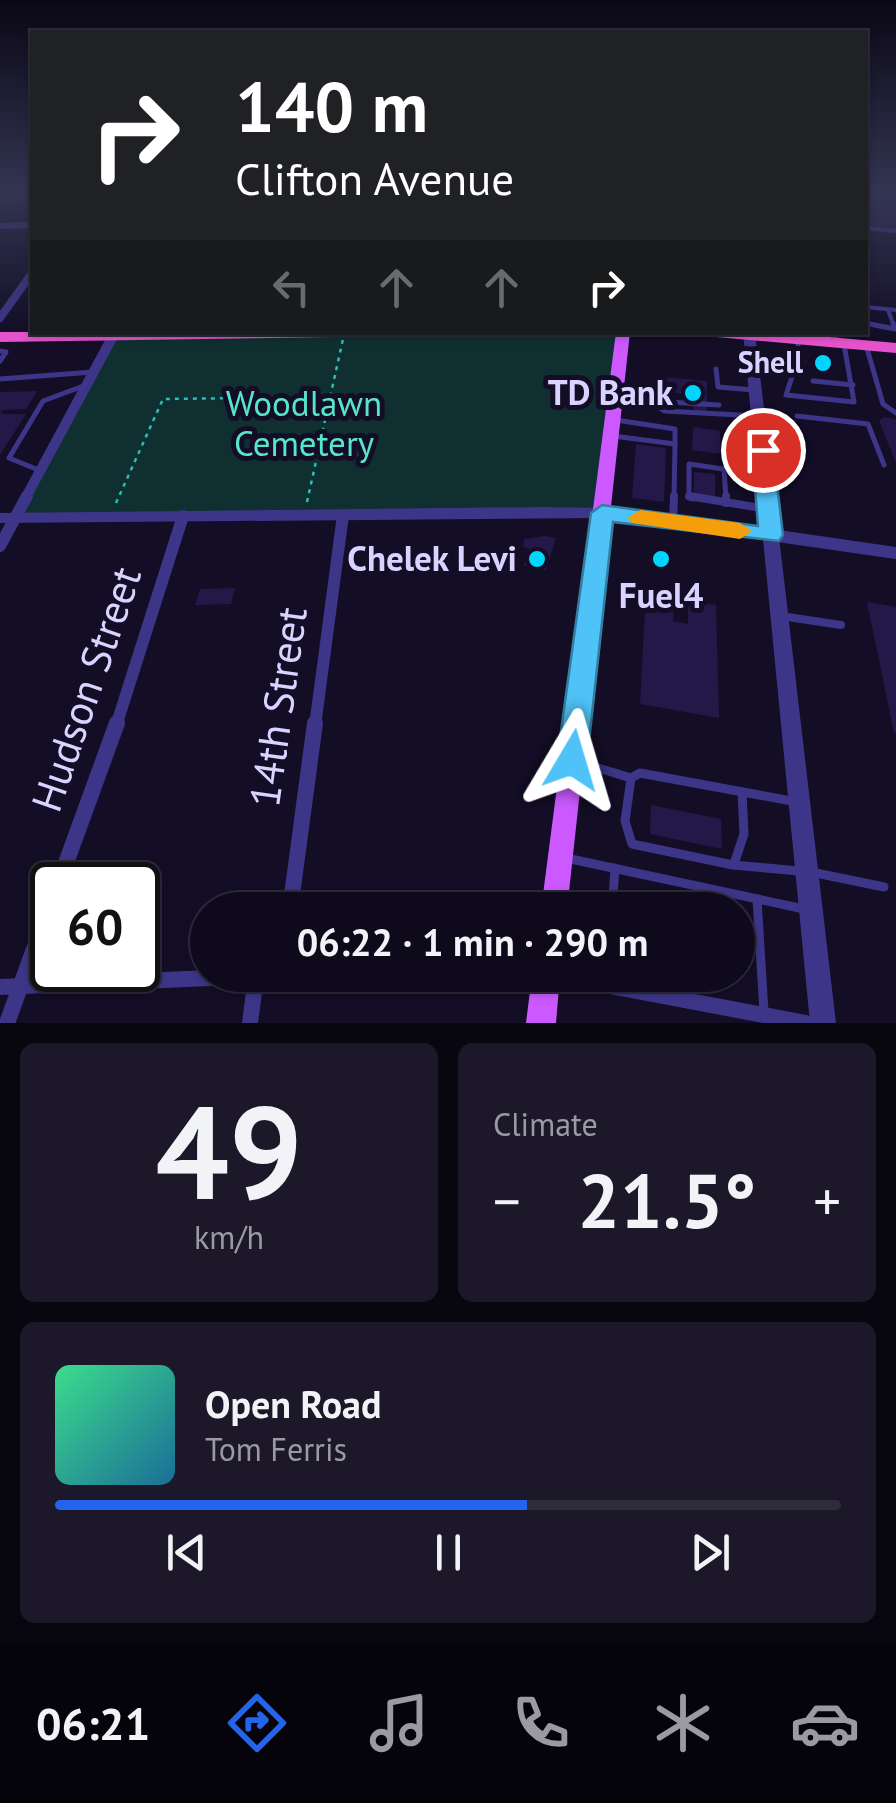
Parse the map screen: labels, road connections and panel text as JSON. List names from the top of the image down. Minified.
{"streets":{"street":["Hudson Street","14th Street"]},"parks":["Woodlawn Cemetery"],"places":["Shell","TD Bank","Chelek Levi","Fuel4"],"page":{"turn":["140 m","Clifton Avenue"],"limit":"60","trip":"06:22 · 1 min · 290 m","tile":[["49","km/h"],"Climate"],"heat":["−","21.5°","+"],"song":["Open Road","Tom Ferris"],"tabs":"06:21"}}
